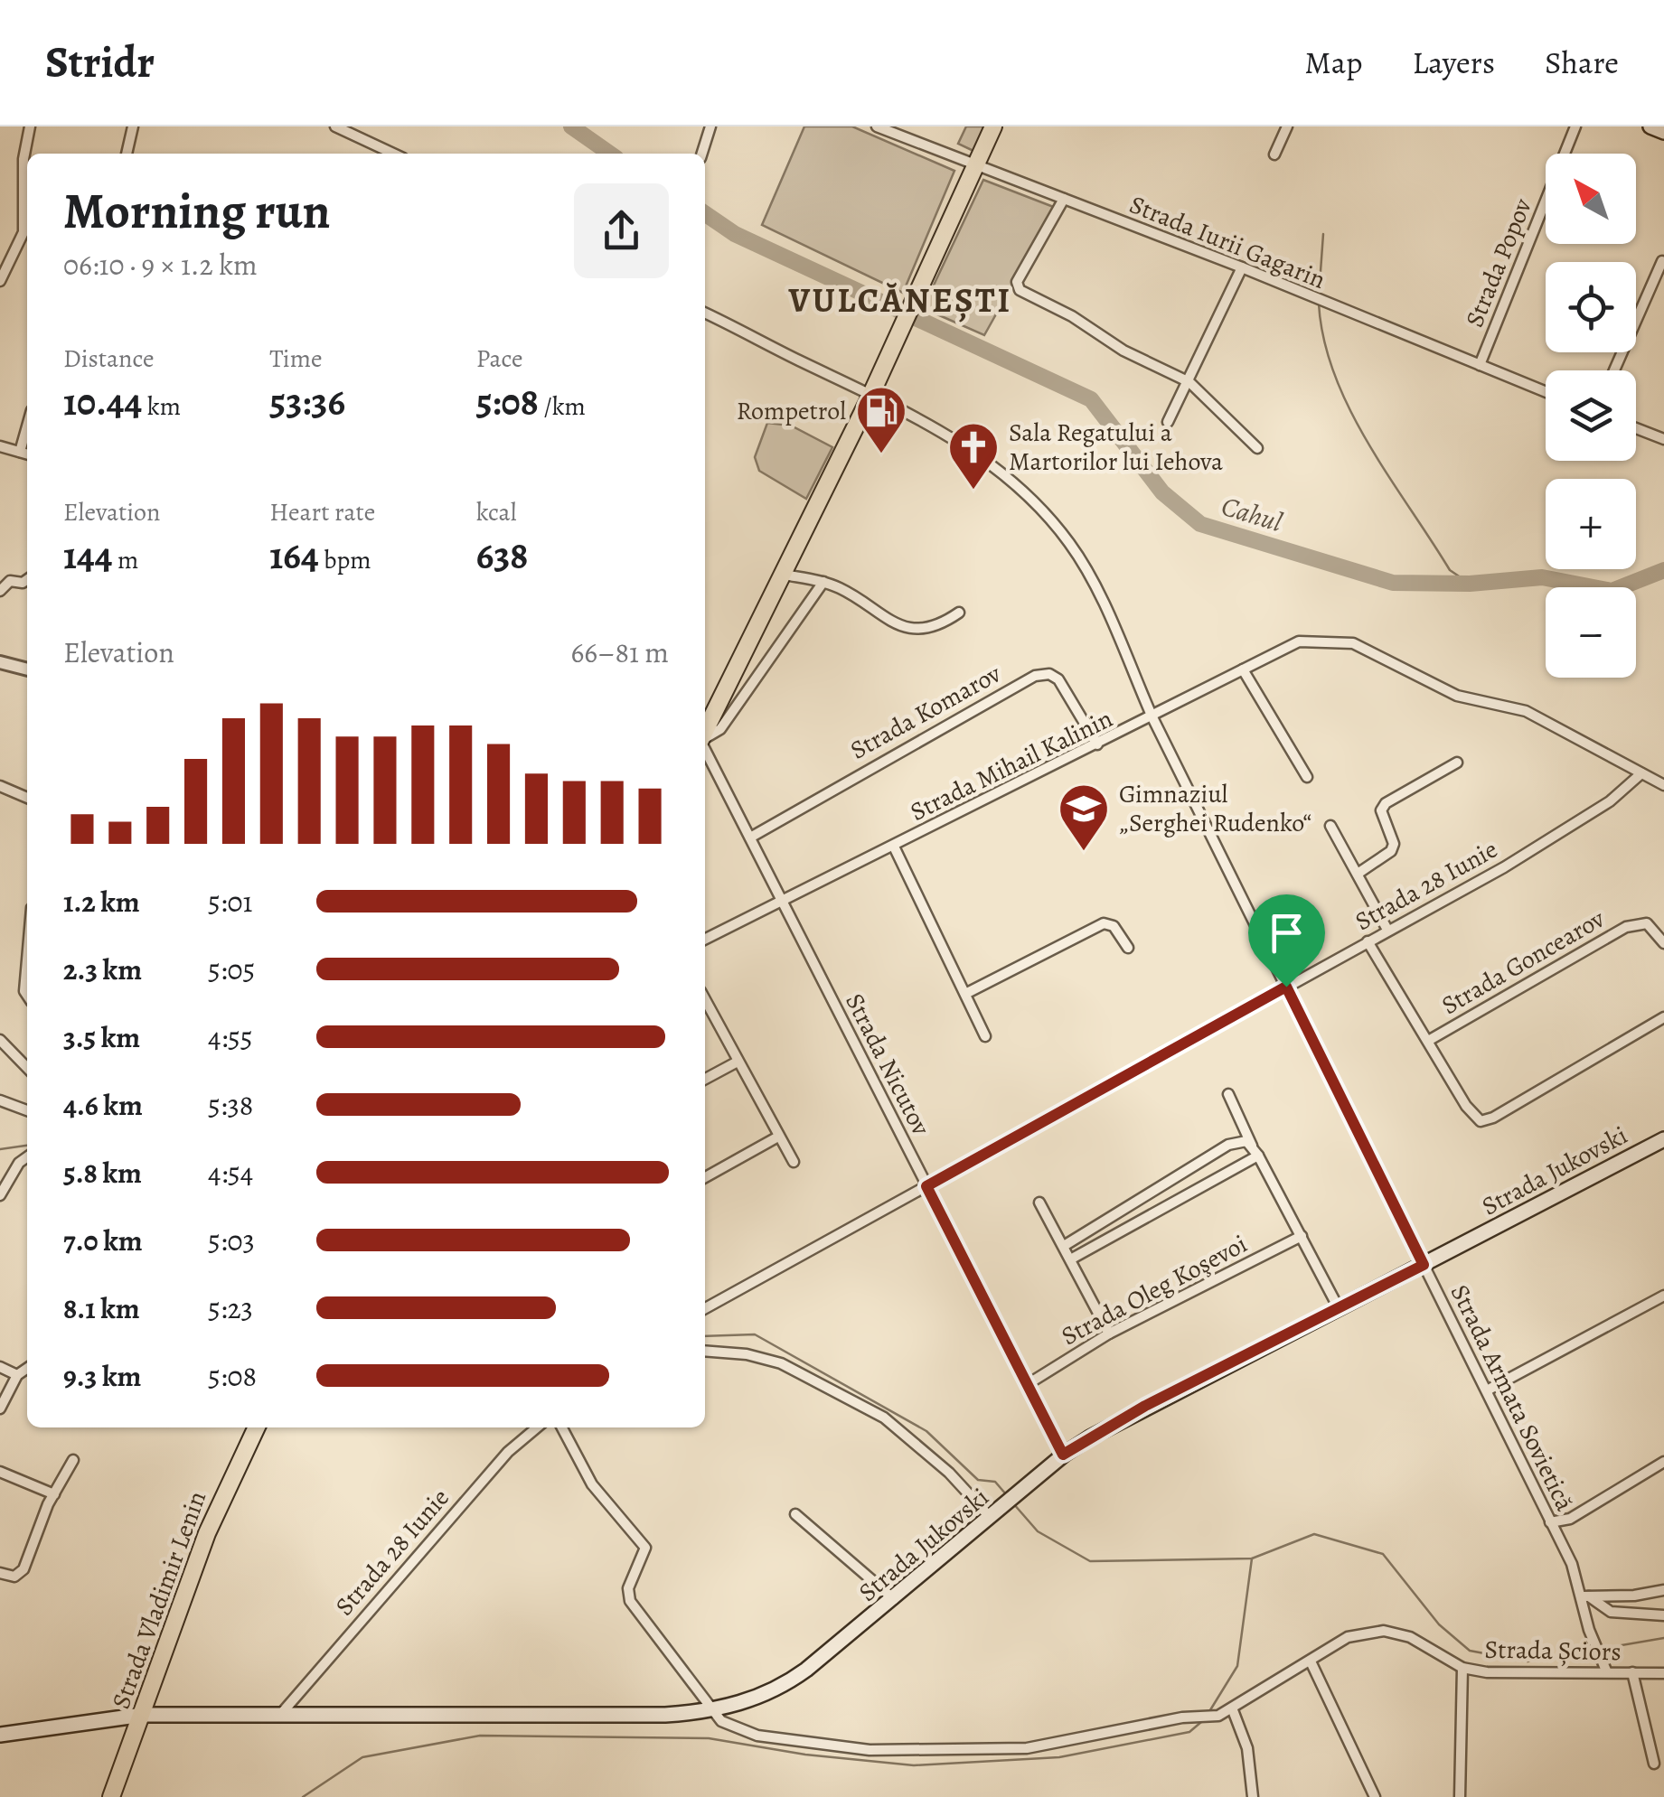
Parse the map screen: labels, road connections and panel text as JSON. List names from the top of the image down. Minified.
{"streets":{"main road":["Strada Jukovski","Strada Vladimir Lenin"],"street":["Strada Iurii Gagarin","Strada Popov","Strada Komarov","Strada Mihail Kalinin","Strada 28 Iunie","Strada Goncearov","Strada Nicutov","Strada Oleg Koşevoi","Strada Armata Sovietică","Strada Șciors"]},"crossings":[["Strada Iurii Gagarin","Strada Popov"],["Strada Komarov","Strada Mihail Kalinin"],["Strada Komarov","Strada Nicutov"],["Strada Mihail Kalinin","Strada 28 Iunie"],["Strada Mihail Kalinin","Strada Nicutov"],["Strada Mihail Kalinin","Strada Armata Sovietică"],["Strada 28 Iunie","Strada Nicutov"],["Strada 28 Iunie","Strada Jukovski"],["Strada 28 Iunie","Strada Armata Sovietică"],["Strada Nicutov","Strada Jukovski"],["Strada Nicutov","Strada Oleg Koşevoi"],["Strada Jukovski","Strada Armata Sovietică"],["Strada Jukovski","Strada Vladimir Lenin"],["Strada Armata Sovietică","Strada Șciors"]],"districts":["VULCĂNEȘTI"],"water":["Cahul"],"places":{"fuel station":["Rompetrol"],"church":["Sala Regatului a Martorilor lui Iehova"],"school or university":["Gimnaziul „Serghei Rudenko“"]},"north":"top left","page":{"header":"Stridr","nav":["Map","Layers","Share"],"map_buttons":["+","−"],"heading":["Morning run","06:10 · 9 × 1.2 km"],"stats":[["Distance","10.44 km"],["Time","53:36"],["Pace","5:08 /km"],["Elevation","144 m"],["Heart rate","164 bpm"],["kcal","638"]],"chart":["Elevation","66–81 m"],"list":[{"name":"1.2 km","note":"5:01"},{"name":"2.3 km","note":"5:05"},{"name":"3.5 km","note":"4:55"},{"name":"4.6 km","note":"5:38"},{"name":"5.8 km","note":"4:54"},{"name":"7.0 km","note":"5:03"},{"name":"8.1 km","note":"5:23"},{"name":"9.3 km","note":"5:08"}]}}
